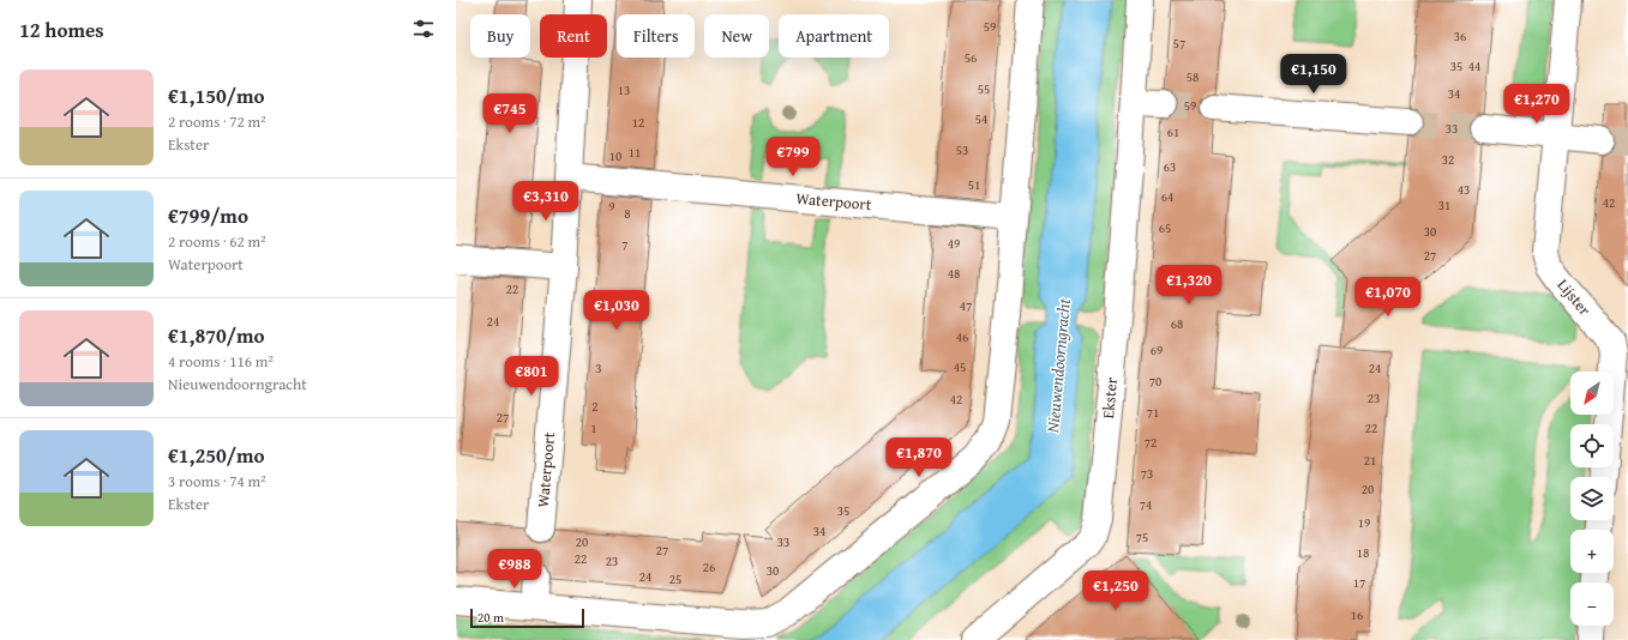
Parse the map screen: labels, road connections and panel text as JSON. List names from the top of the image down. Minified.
{"streets":{"street":["Waterpoort","Lijster","Ekster"]},"water":["Nieuwendoorngracht"],"house_numbers":["59","36","57","56","35","44","58","55","13","34","59","54","12","33","61","53","11","10","32","63","51","43","64","42","31","9","8","65","30","49","7","27","48","22","47","24","68","46","69","45","3","24","70","23","42","2","71","27","1","22","72","21","73","20","74","35","19","34","75","20","33","27","18","22","23","26","30","24","25","17","16"],"scale_bar":"20 m","north":"bottom left","page":{"heading":"12 homes","chip":["Buy","Rent","Filters","New","Apartment"],"price":["€1,150","€1,270","€745","€799","€3,310","€1,320","€1,070","€1,030","€801","€1,870","€988","€1,250"],"list":[{"name":"€1,150/mo","note":"2 rooms · 72 m² · Ekster"},{"name":"€799/mo","note":"2 rooms · 62 m² · Waterpoort"},{"name":"€1,870/mo","note":"4 rooms · 116 m² · Nieuwendoorngracht"},{"name":"€1,250/mo","note":"3 rooms · 74 m² · Ekster"}],"map_buttons":["+","−"],"scale":"20 m"}}
